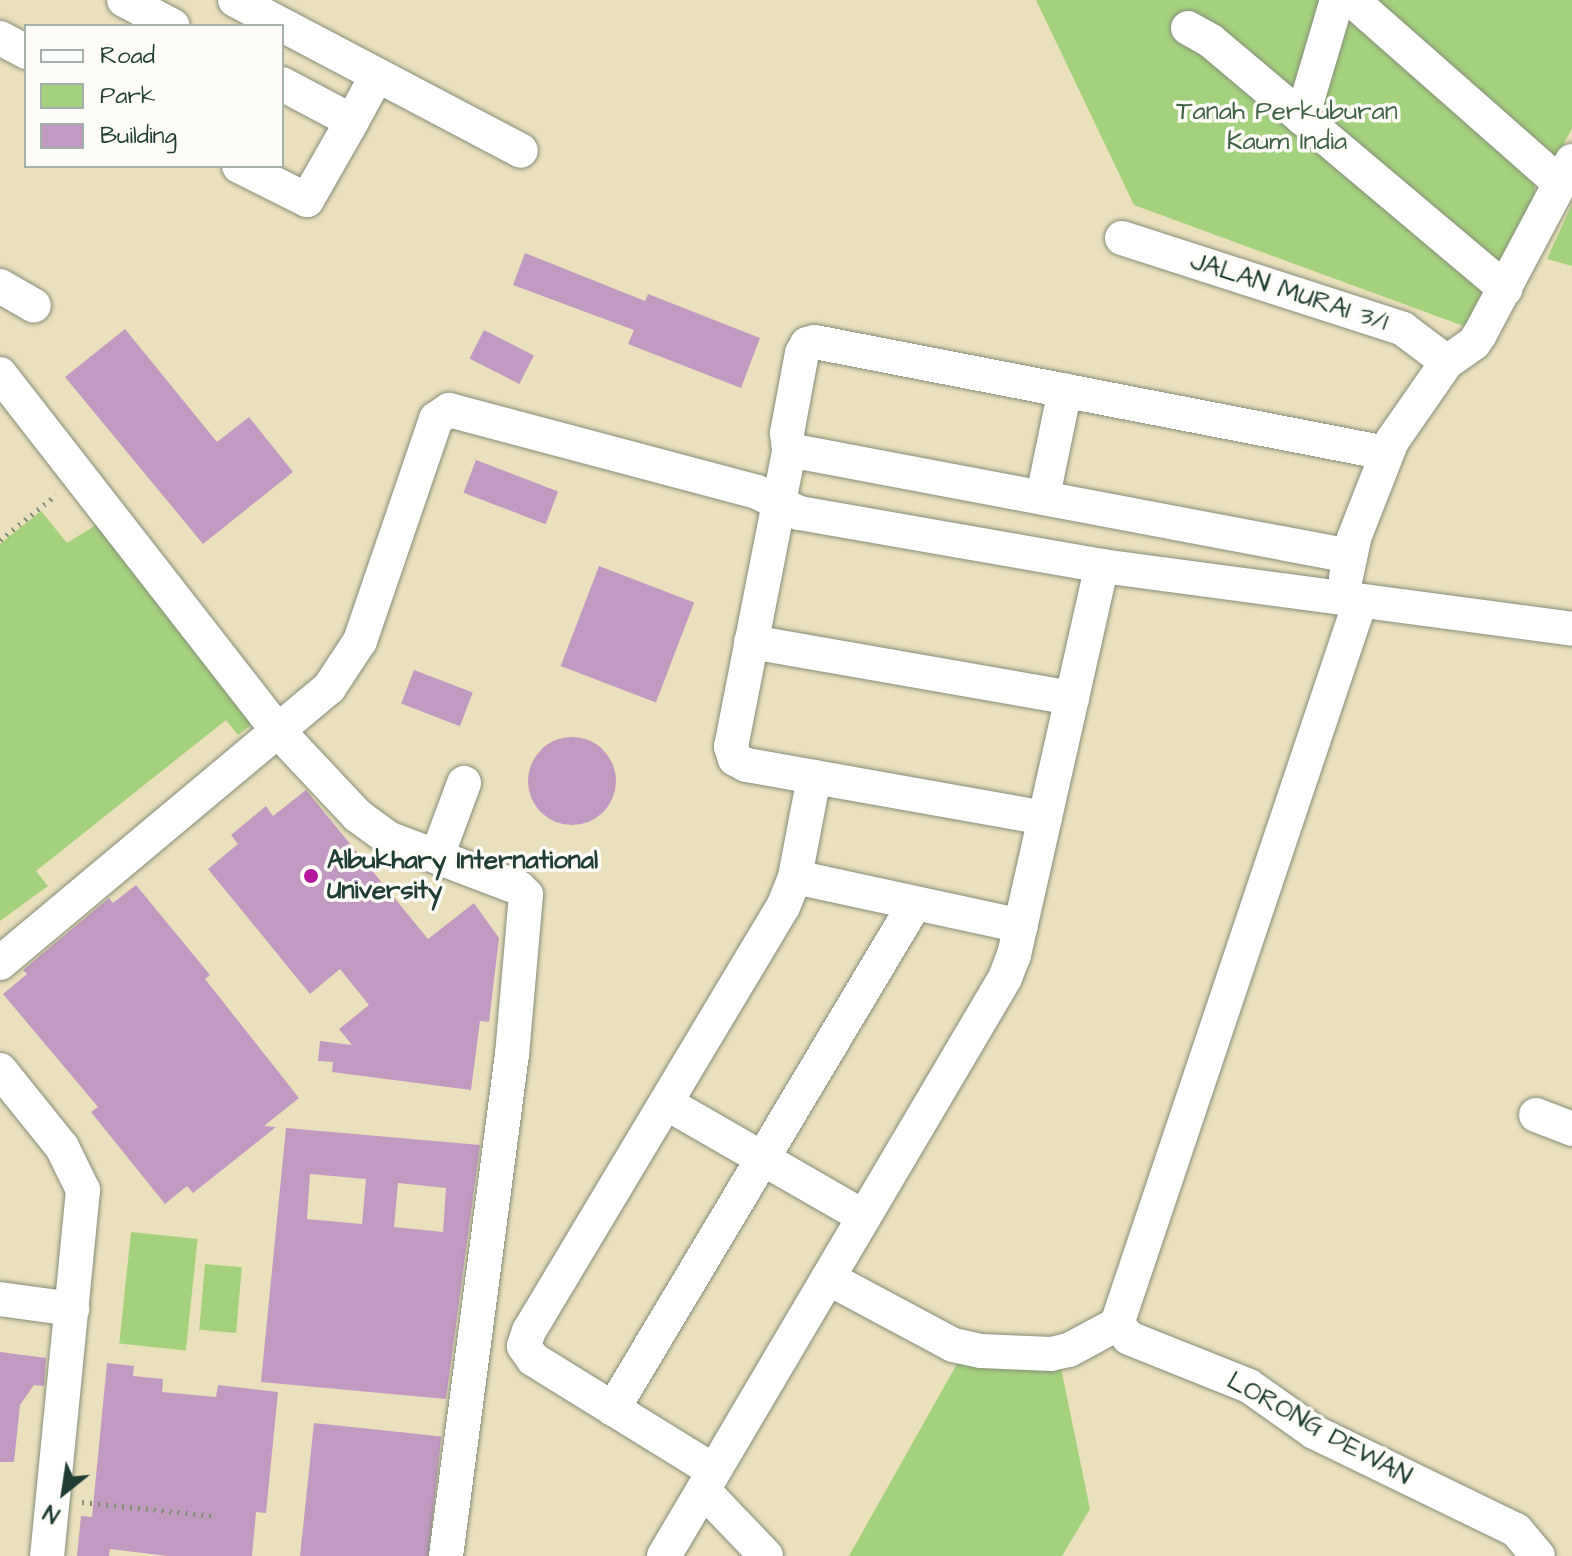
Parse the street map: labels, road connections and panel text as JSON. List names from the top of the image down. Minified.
{"streets":{"street":["JALAN MURAI 3/1","LORONG DEWAN"]},"parks":["Tanah Perkuburan Kaum India"],"places":["Albukhary International University"],"legend":["Road","Park","Building"],"north":"bottom left"}
